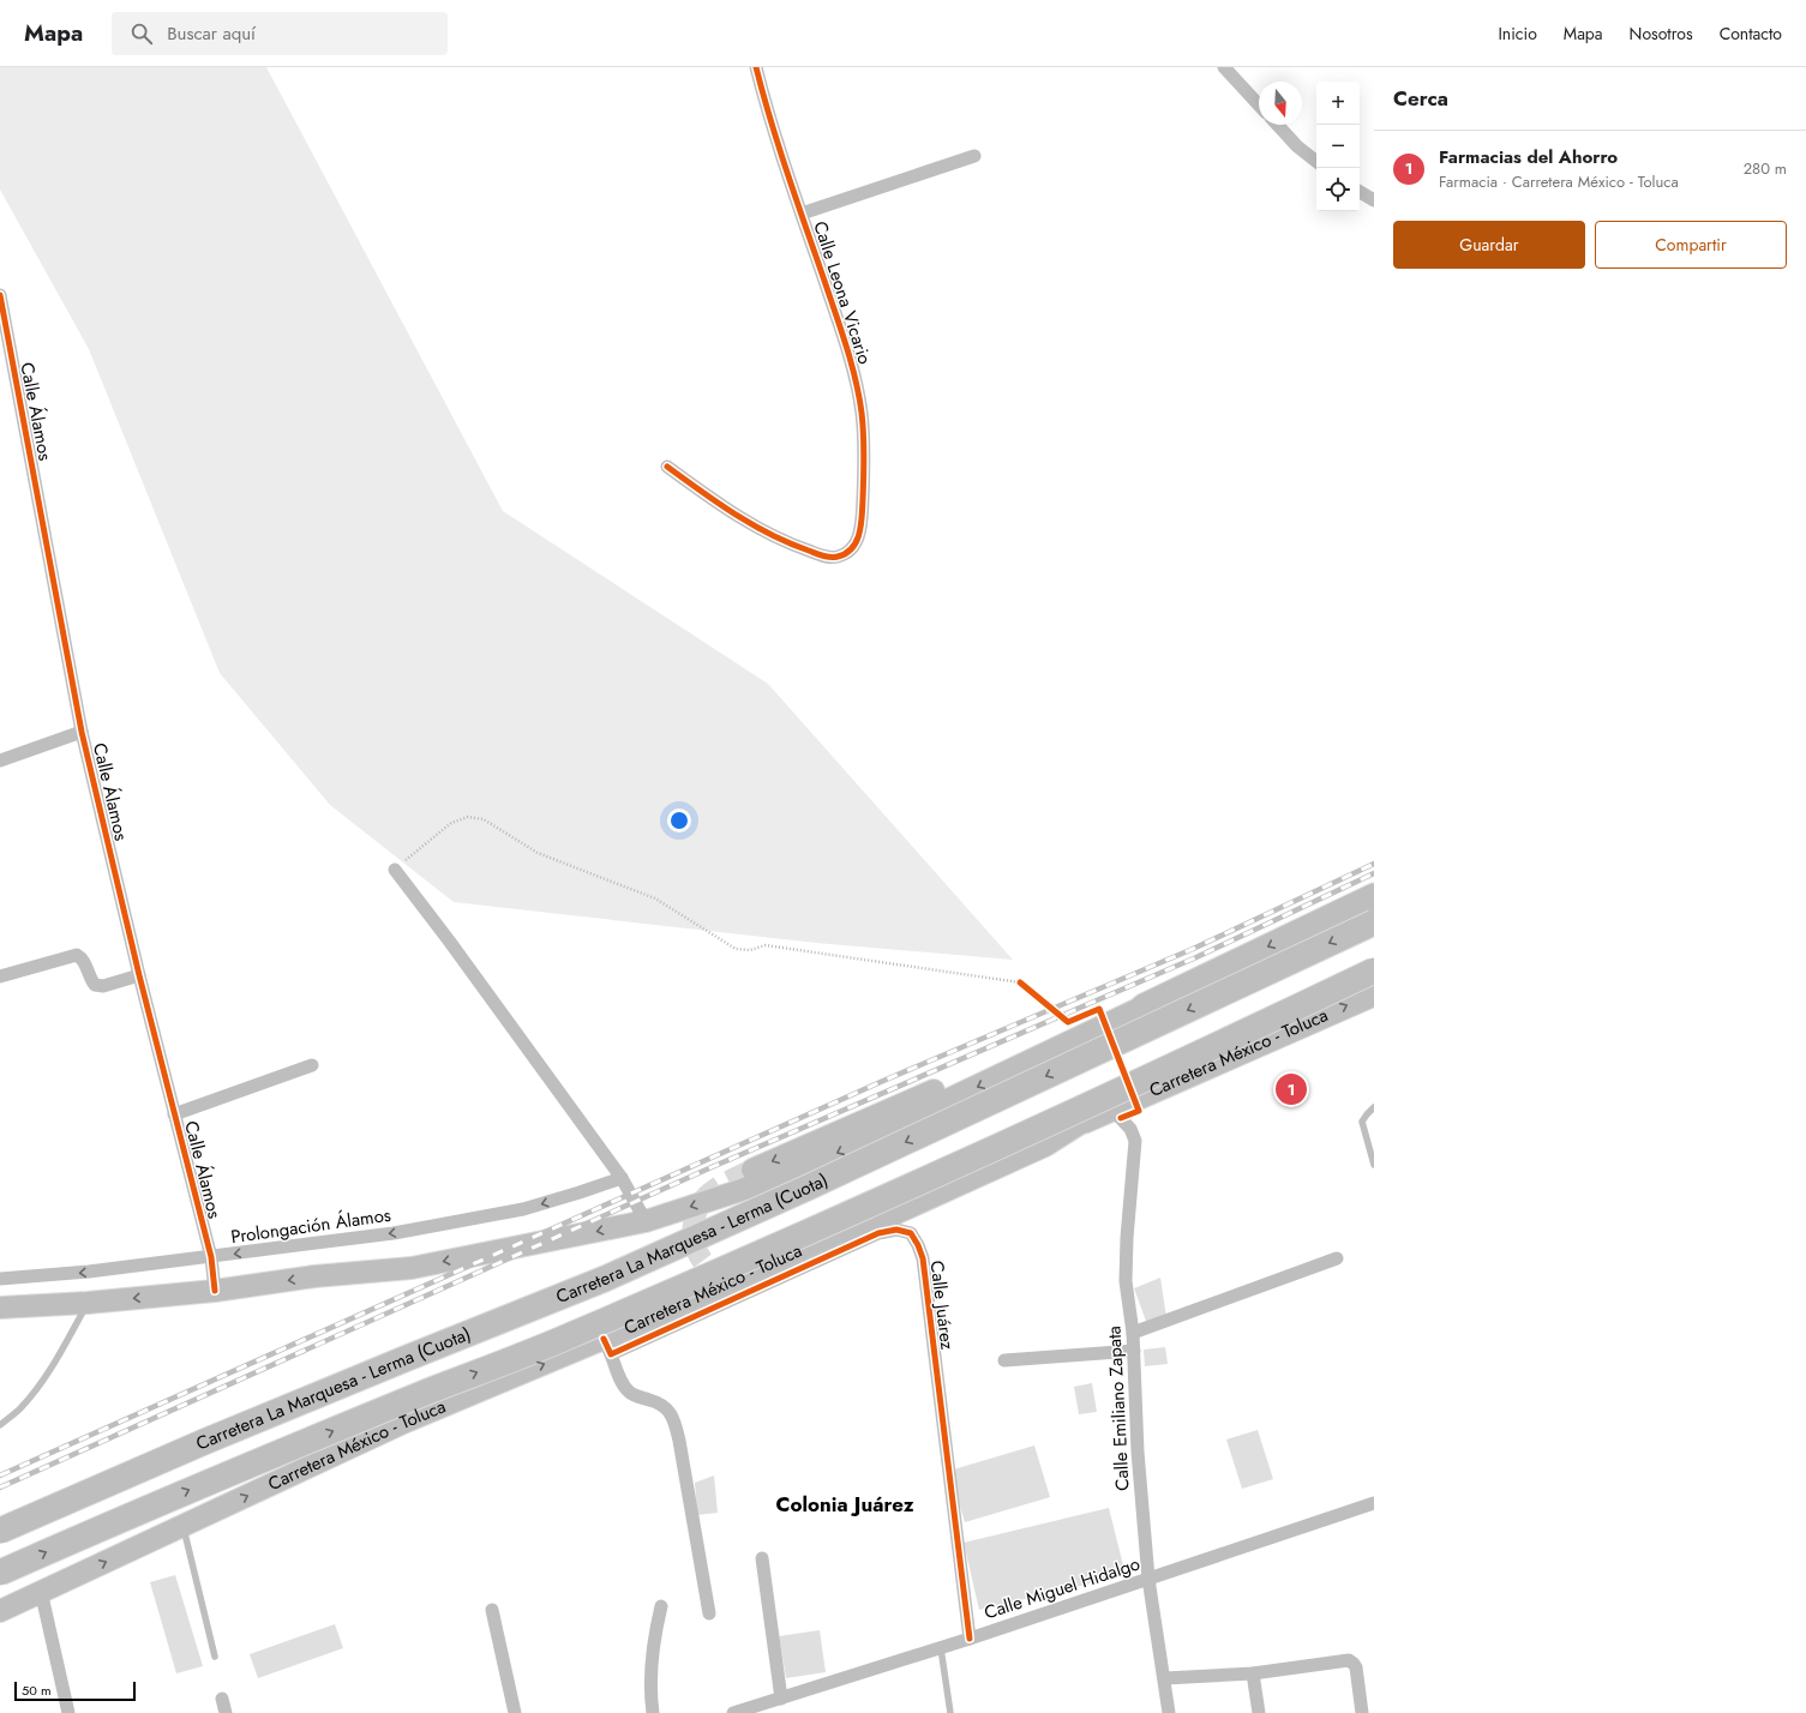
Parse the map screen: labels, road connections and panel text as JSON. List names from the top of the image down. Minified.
{"streets":{"highway":["Carretera México - Toluca","Carretera La Marquesa - Lerma (Cuota)"],"street":["Calle Leona Vicario","Calle Álamos","Prolongación Álamos","Calle Juárez","Calle Emiliano Zapata","Calle Miguel Hidalgo"]},"crossings":[["Calle Álamos","Prolongación Álamos"],["Carretera México - Toluca","Calle Juárez"],["Carretera México - Toluca","Calle Emiliano Zapata"],["Calle Juárez","Calle Miguel Hidalgo"],["Calle Emiliano Zapata","Calle Miguel Hidalgo"]],"one_way":["Prolongación Álamos"],"districts":["Colonia Juárez"],"scale_bar":"50 m","north":"bottom","page":{"header":"Mapa","search":"Buscar aquí","nav":["Inicio","Mapa","Nosotros","Contacto"],"heading":"Cerca","map_buttons":["+","−"],"list":[{"mark":"1","name":"Farmacias del Ahorro","note":"Farmacia · Carretera México - Toluca","value":"280 m"}],"buttons":["Guardar","Compartir"],"pins":"1","scale":"50 m"}}
